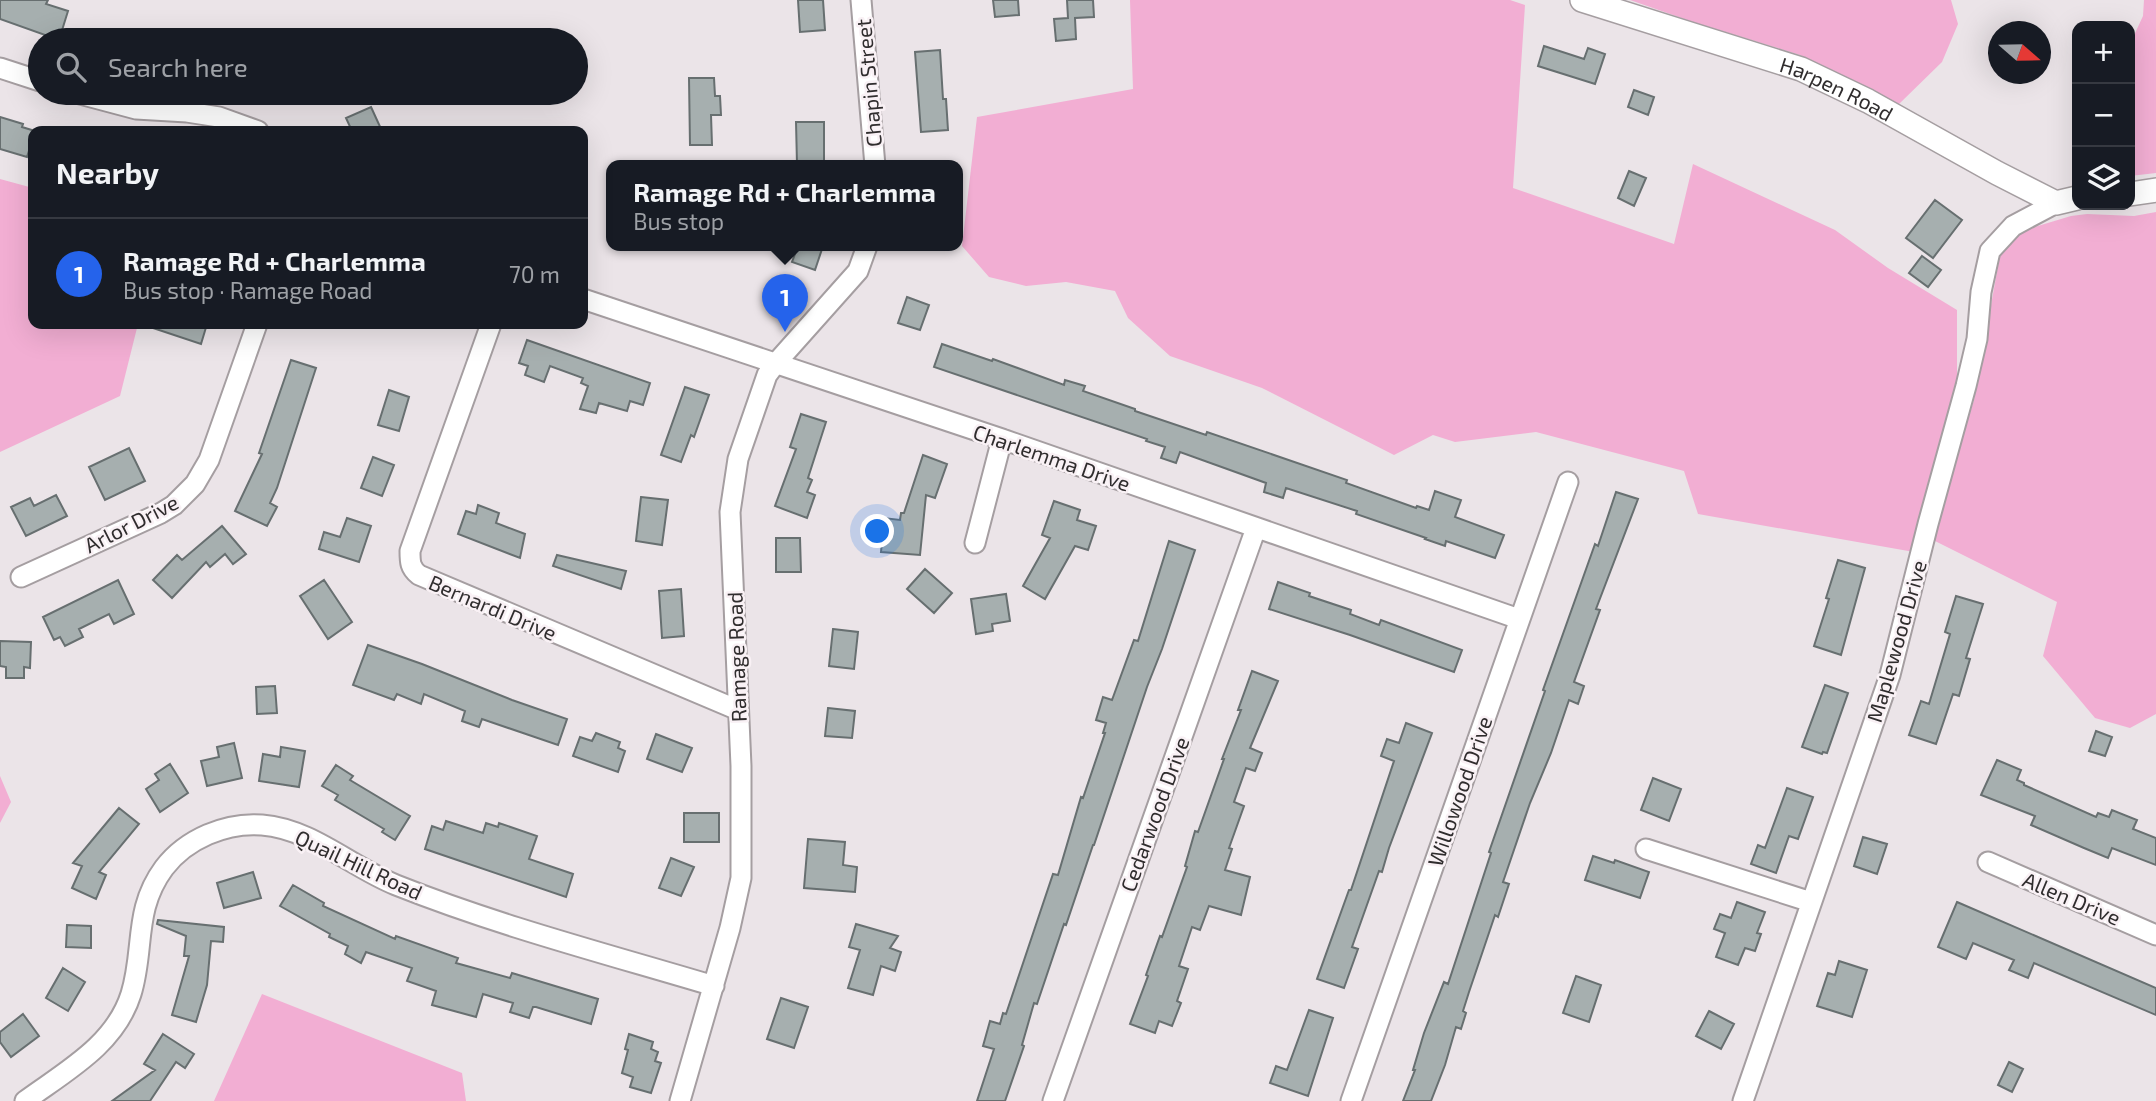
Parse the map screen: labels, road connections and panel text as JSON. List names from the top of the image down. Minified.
{"streets":{"street":["Chapin Street","Harpen Road","Charlemma Drive","Arlor Drive","Bernardi Drive","Maplewood Drive","Ramage Road","Willowood Drive","Cedarwood Drive","Quail Hill Road","Allen Drive"]},"crossings":[["Harpen Road","Maplewood Drive"],["Charlemma Drive","Ramage Road"],["Charlemma Drive","Willowood Drive"],["Charlemma Drive","Cedarwood Drive"],["Bernardi Drive","Ramage Road"],["Ramage Road","Quail Hill Road"]],"north":"right","page":{"map_buttons":["+","−"],"search":"Search here","heading":"Nearby","popup":["Ramage Rd + Charlemma","Bus stop"],"list":[{"mark":"1","name":"Ramage Rd + Charlemma","note":"Bus stop · Ramage Road","value":"70 m"}],"pins":"1"}}
